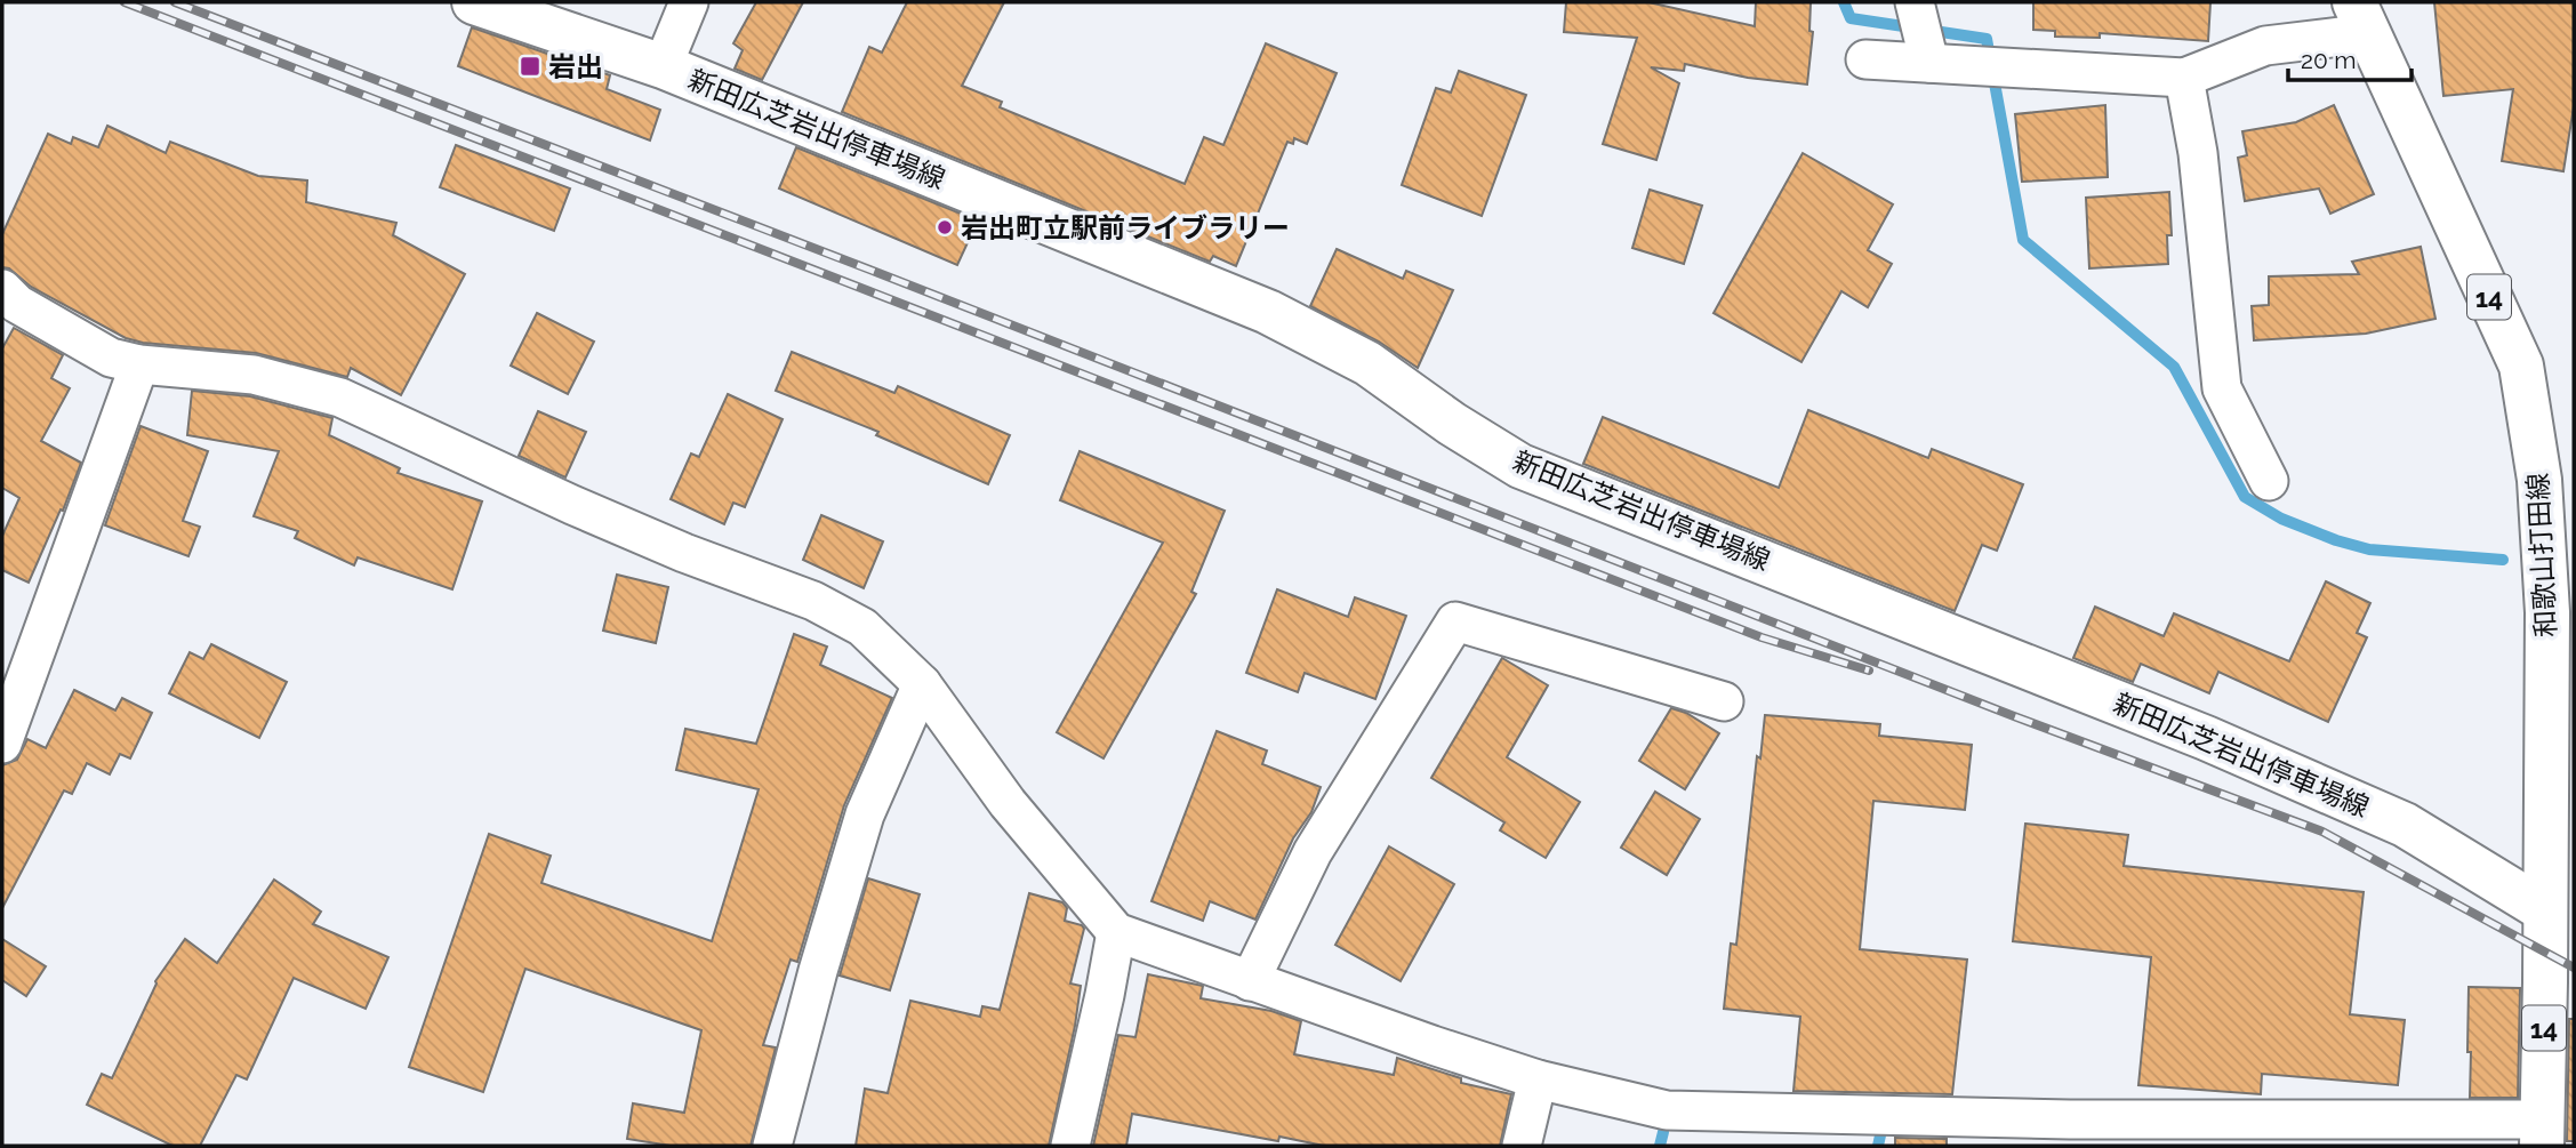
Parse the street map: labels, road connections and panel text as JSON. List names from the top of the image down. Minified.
{"streets":{"main road":["新田広芝岩出停車場線","14","和歌山打田線"]},"crossings":[["新田広芝岩出停車場線","和歌山打田線"]],"places":{"transit":["岩出"],"other":["岩出町立駅前ライブラリー"]},"scale_bar":"20 m"}
